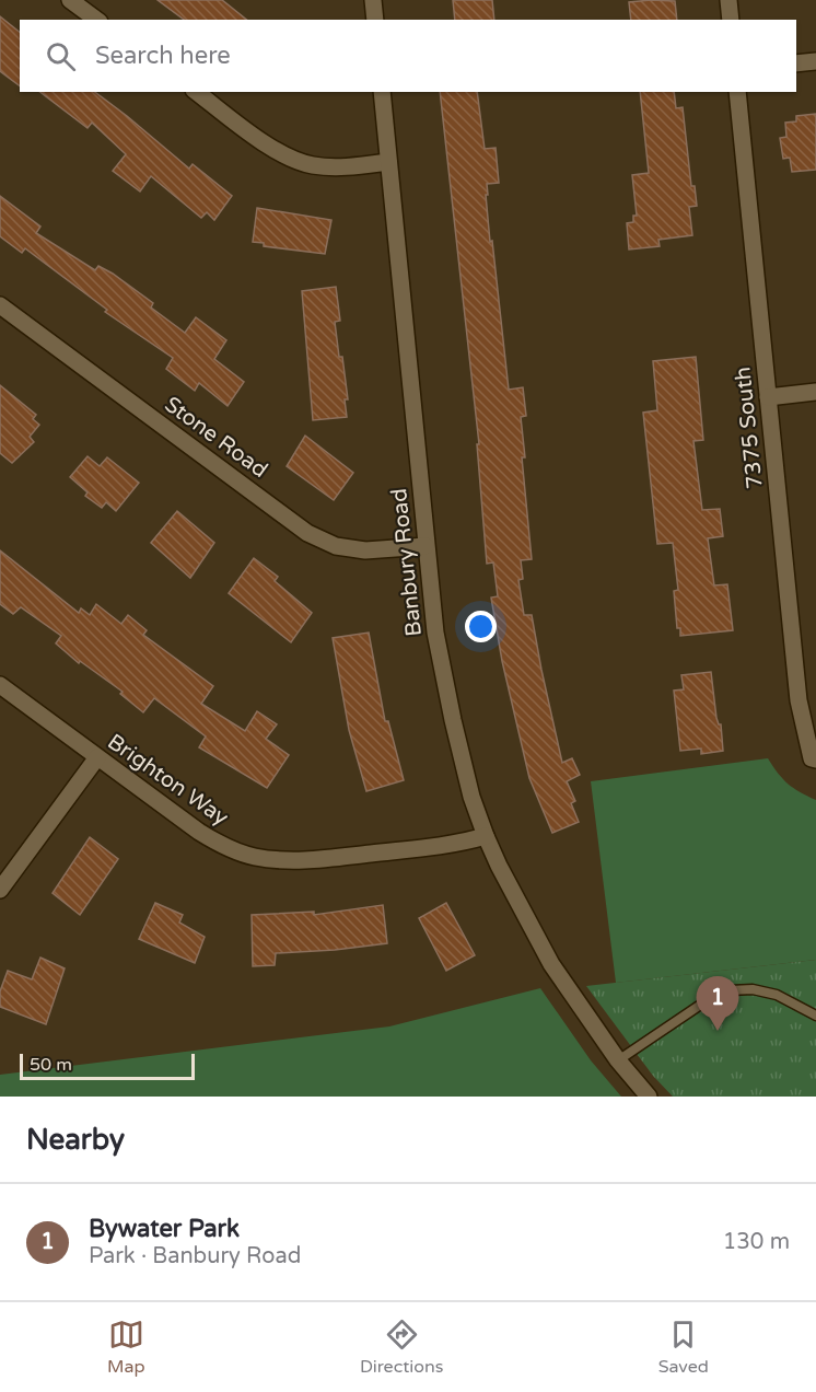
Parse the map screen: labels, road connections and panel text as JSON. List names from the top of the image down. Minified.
{"streets":{"street":["7375 South","Stone Road","Banbury Road","Brighton Way"]},"crossings":[["Stone Road","Banbury Road"],["Banbury Road","Brighton Way"]],"scale_bar":"50 m","page":{"search":"Search here","pins":"1","scale":"50 m","heading":"Nearby","list":[{"mark":"1","name":"Bywater Park","note":"Park · Banbury Road","value":"130 m"}],"nav":["Map","Directions","Saved"]}}
